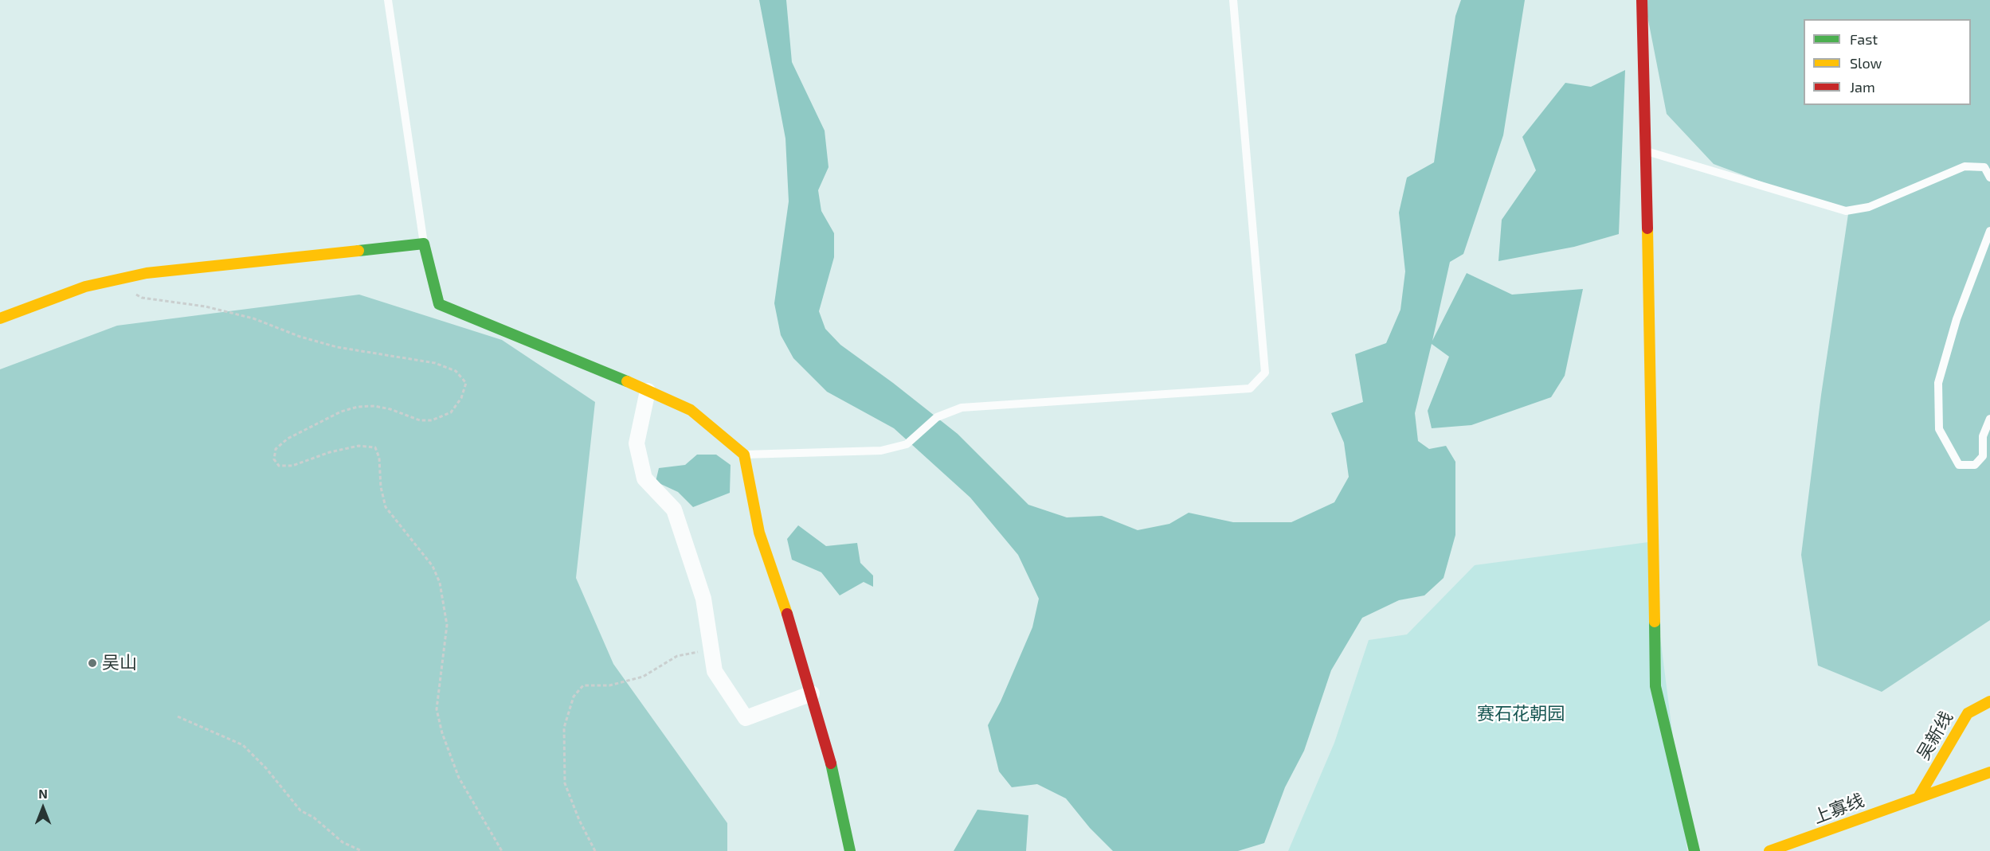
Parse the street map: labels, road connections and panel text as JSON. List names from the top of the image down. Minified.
{"streets":{"street":["吴新线","上寡线"]},"crossings":[["吴新线","上寡线"]],"parks":["赛石花朝园"],"places":["吴山"],"legend":["Fast","Slow","Jam"],"north":"top"}
